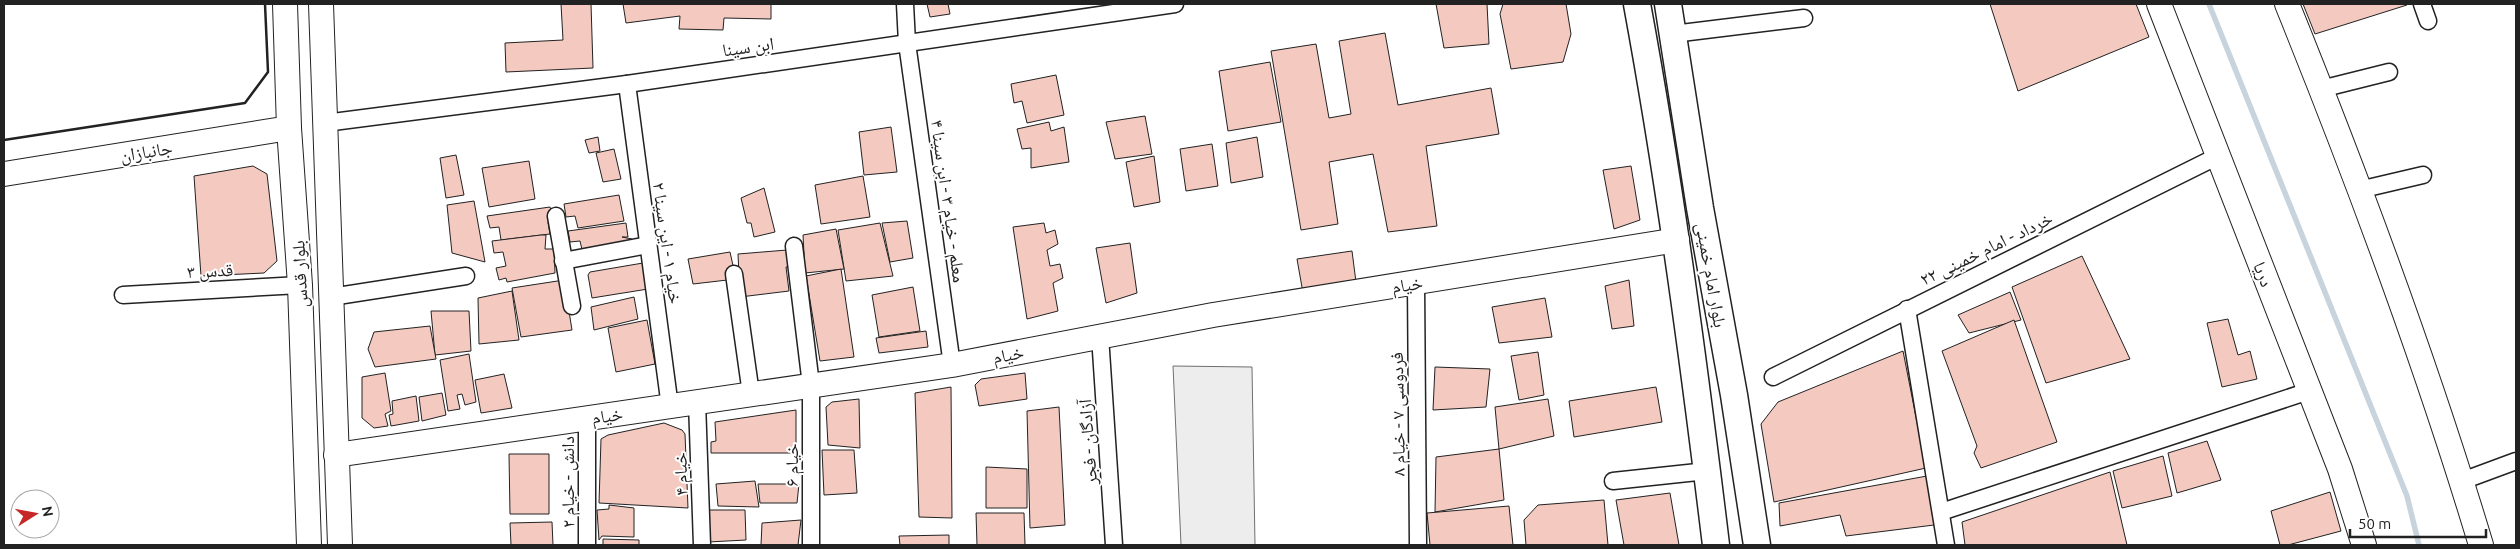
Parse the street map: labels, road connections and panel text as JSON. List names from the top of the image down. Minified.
{"streets":{"main road":["بلوار امام خمینی"],"street":["ابن سینا","جانبازان","معلم - خیام ۳ - ابن سینا ۴","خیام ۱ - این سینا ۲","خرداد - امام خمینی ۲۲","قدس ۳","بلوار قدس","دریا","خیام","فردوسی ۷ - خیام ۸","آزادگان - فجر","خیام ۶","خیام ۴","دانش - خیام ۲"]},"crossings":[["ابن سینا","معلم - خیام ۳ - ابن سینا ۴"],["ابن سینا","خیام ۱ - این سینا ۲"],["ابن سینا","بلوار قدس"],["جانبازان","بلوار قدس"],["معلم - خیام ۳ - ابن سینا ۴","خیام"],["خیام ۱ - این سینا ۲","خیام"],["خرداد - امام خمینی ۲۲","دریا"],["قدس ۳","بلوار قدس"],["بلوار قدس","خیام"],["بلوار امام خمینی","خیام"],["خیام","فردوسی ۷ - خیام ۸"],["خیام","آزادگان - فجر"],["خیام","خیام ۶"],["خیام","خیام ۴"],["خیام","دانش - خیام ۲"]],"scale_bar":"50 m","north":"right"}
